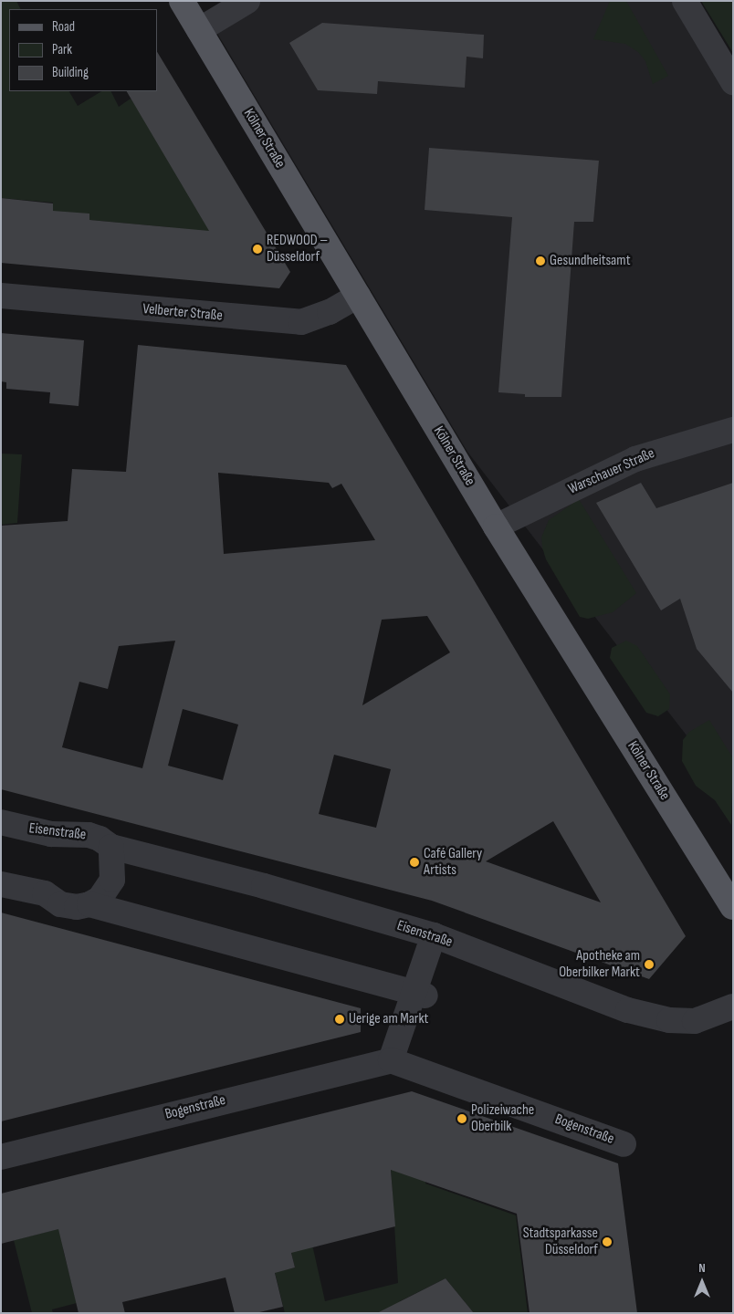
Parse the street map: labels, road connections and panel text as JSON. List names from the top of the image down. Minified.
{"streets":{"main road":["Kölner Straße"],"street":["Velberter Straße","Warschauer Straße","Eisenstraße","Bogenstraße"]},"crossings":[["Kölner Straße","Velberter Straße"],["Kölner Straße","Warschauer Straße"]],"places":["REDWOOD – Düsseldorf","Gesundheitsamt","Café Gallery Artists","Apotheke am Oberbilker Markt","Uerige am Markt","Polizeiwache Oberbilk","Stadtsparkasse Düsseldorf"],"legend":["Road","Park","Building"],"north":"top"}
